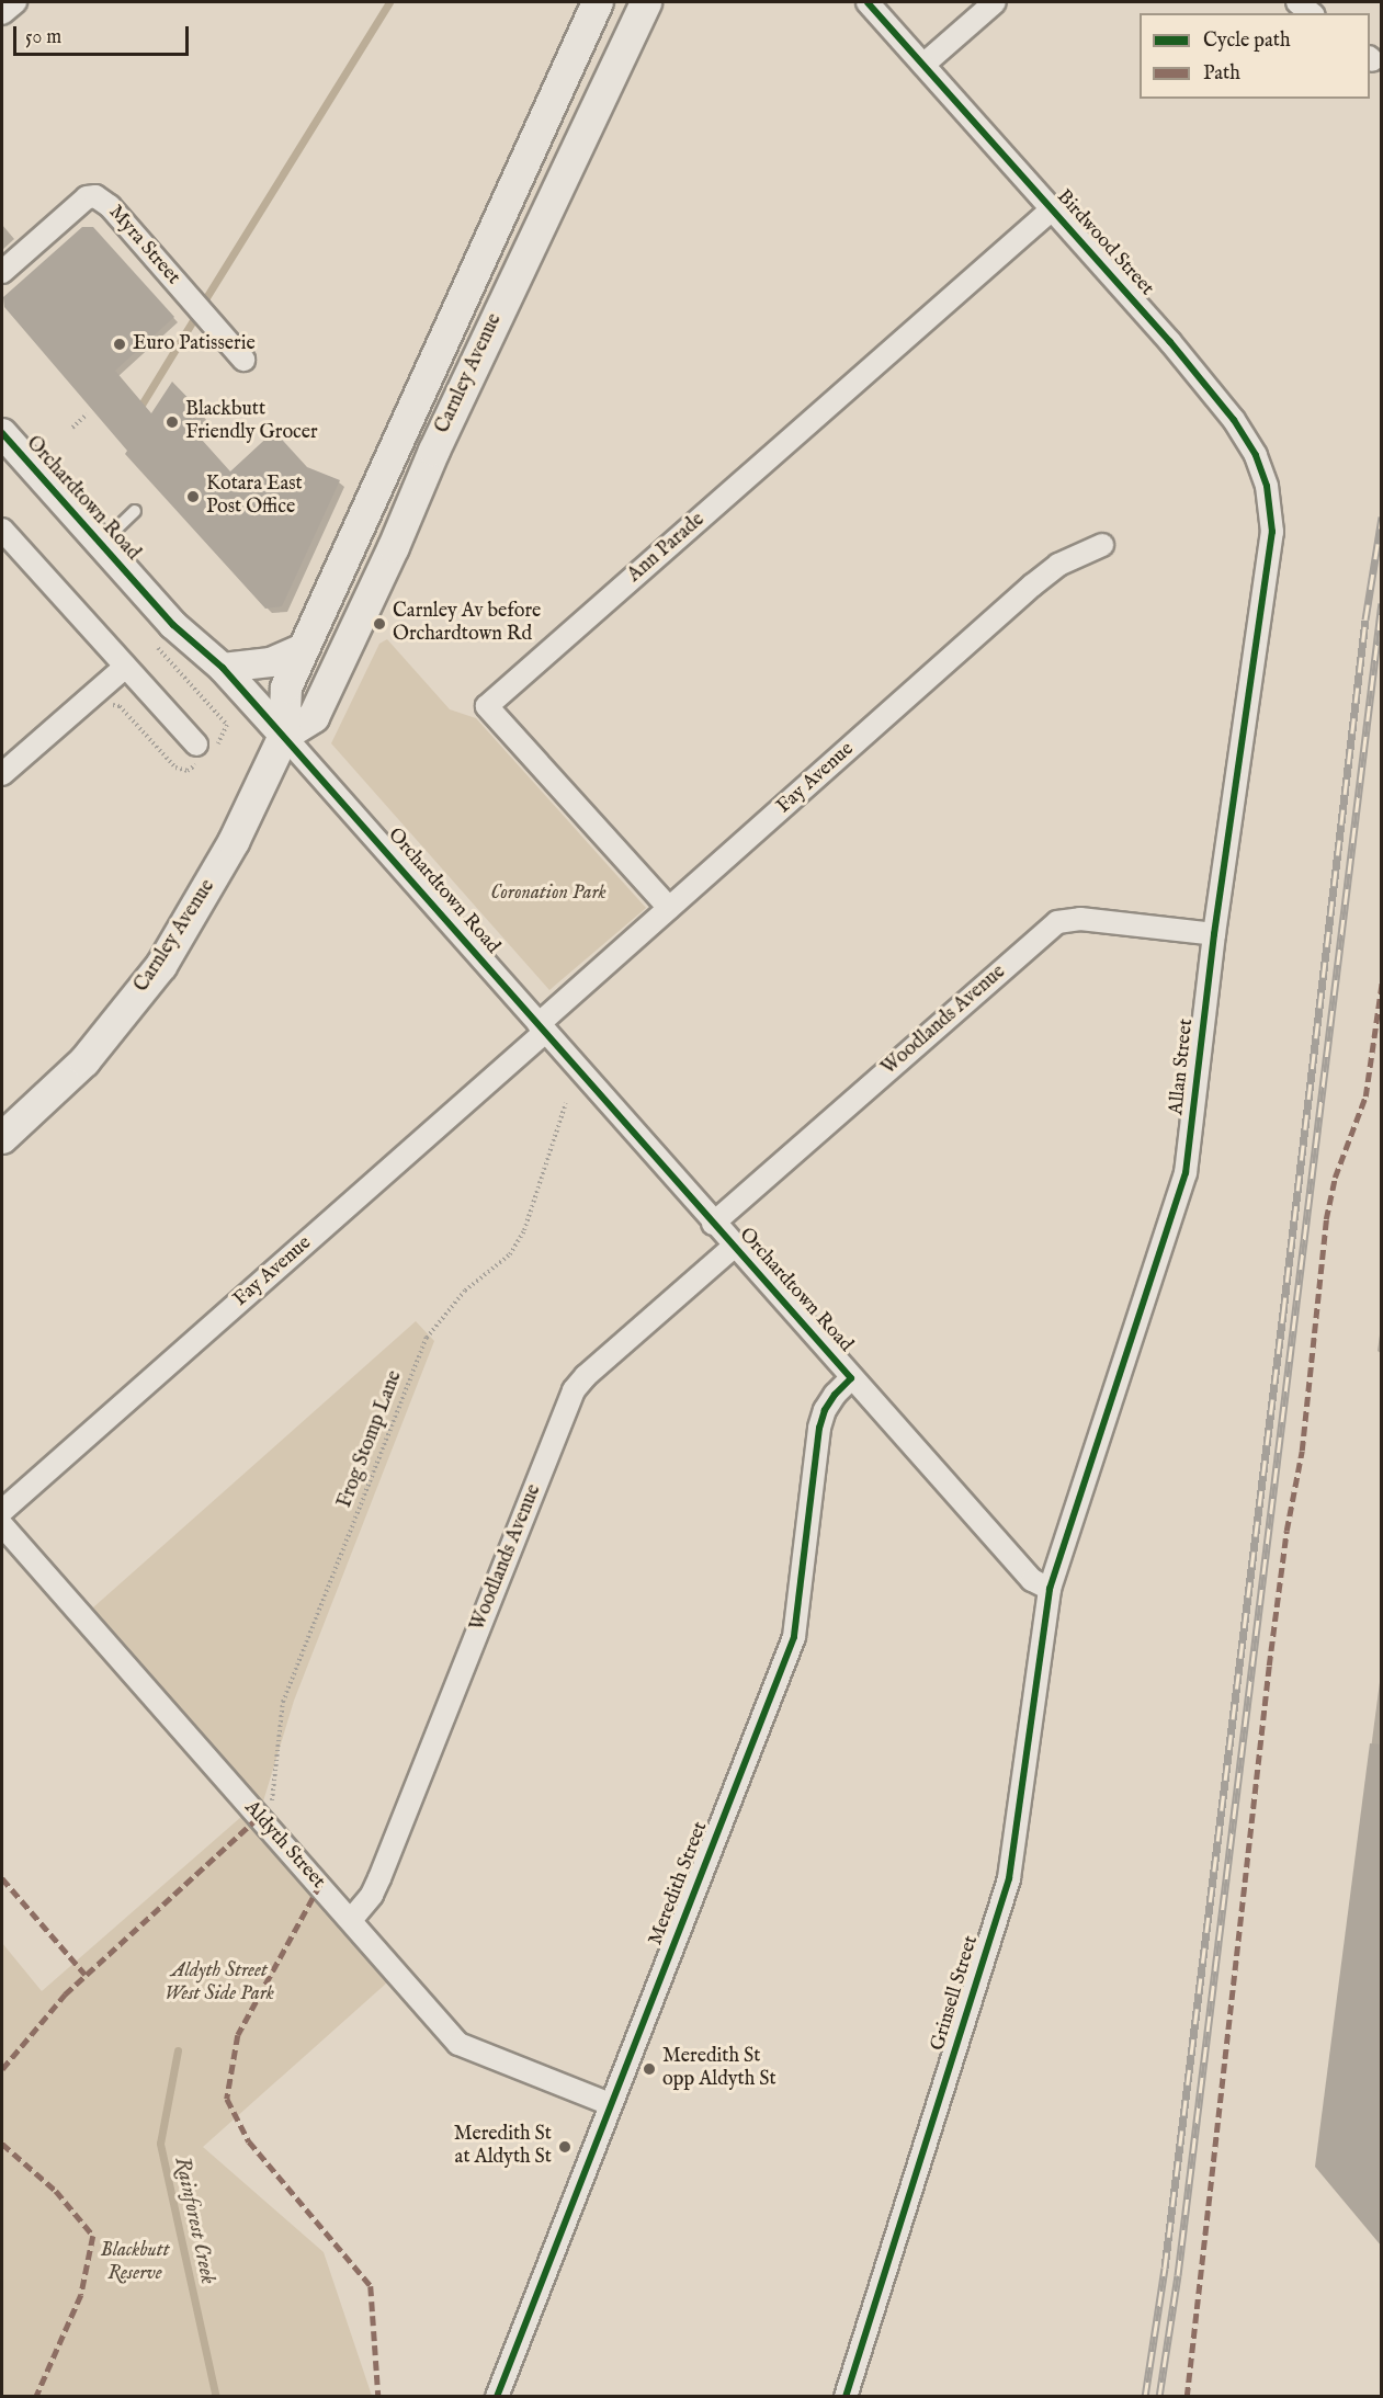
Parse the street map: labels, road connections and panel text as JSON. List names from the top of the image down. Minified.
{"streets":{"main road":["Carnley Avenue"],"street":["Birdwood Street","Myra Street","Orchardtown Road","Ann Parade","Fay Avenue","Woodlands Avenue","Allan Street","Aldyth Street","Meredith Street","Grinsell Street"],"path":["Frog Stomp Lane"]},"crossings":[["Birdwood Street","Ann Parade"],["Birdwood Street","Allan Street"],["Carnley Avenue","Orchardtown Road"],["Orchardtown Road","Fay Avenue"],["Orchardtown Road","Woodlands Avenue"],["Orchardtown Road","Allan Street"],["Orchardtown Road","Meredith Street"],["Orchardtown Road","Grinsell Street"],["Ann Parade","Fay Avenue"],["Woodlands Avenue","Allan Street"],["Woodlands Avenue","Aldyth Street"],["Allan Street","Grinsell Street"],["Frog Stomp Lane","Aldyth Street"],["Aldyth Street","Meredith Street"]],"water":["Rainforest Creek"],"parks":["Coronation Park","Aldyth Street West Side Park","Blackbutt Reserve"],"places":["Euro Patisserie","Blackbutt Friendly Grocer","Kotara East Post Office","Carnley Av before Orchardtown Rd","Meredith St opp Aldyth St","Meredith St at Aldyth St"],"legend":["Cycle path","Path"],"scale_bar":"50 m"}
